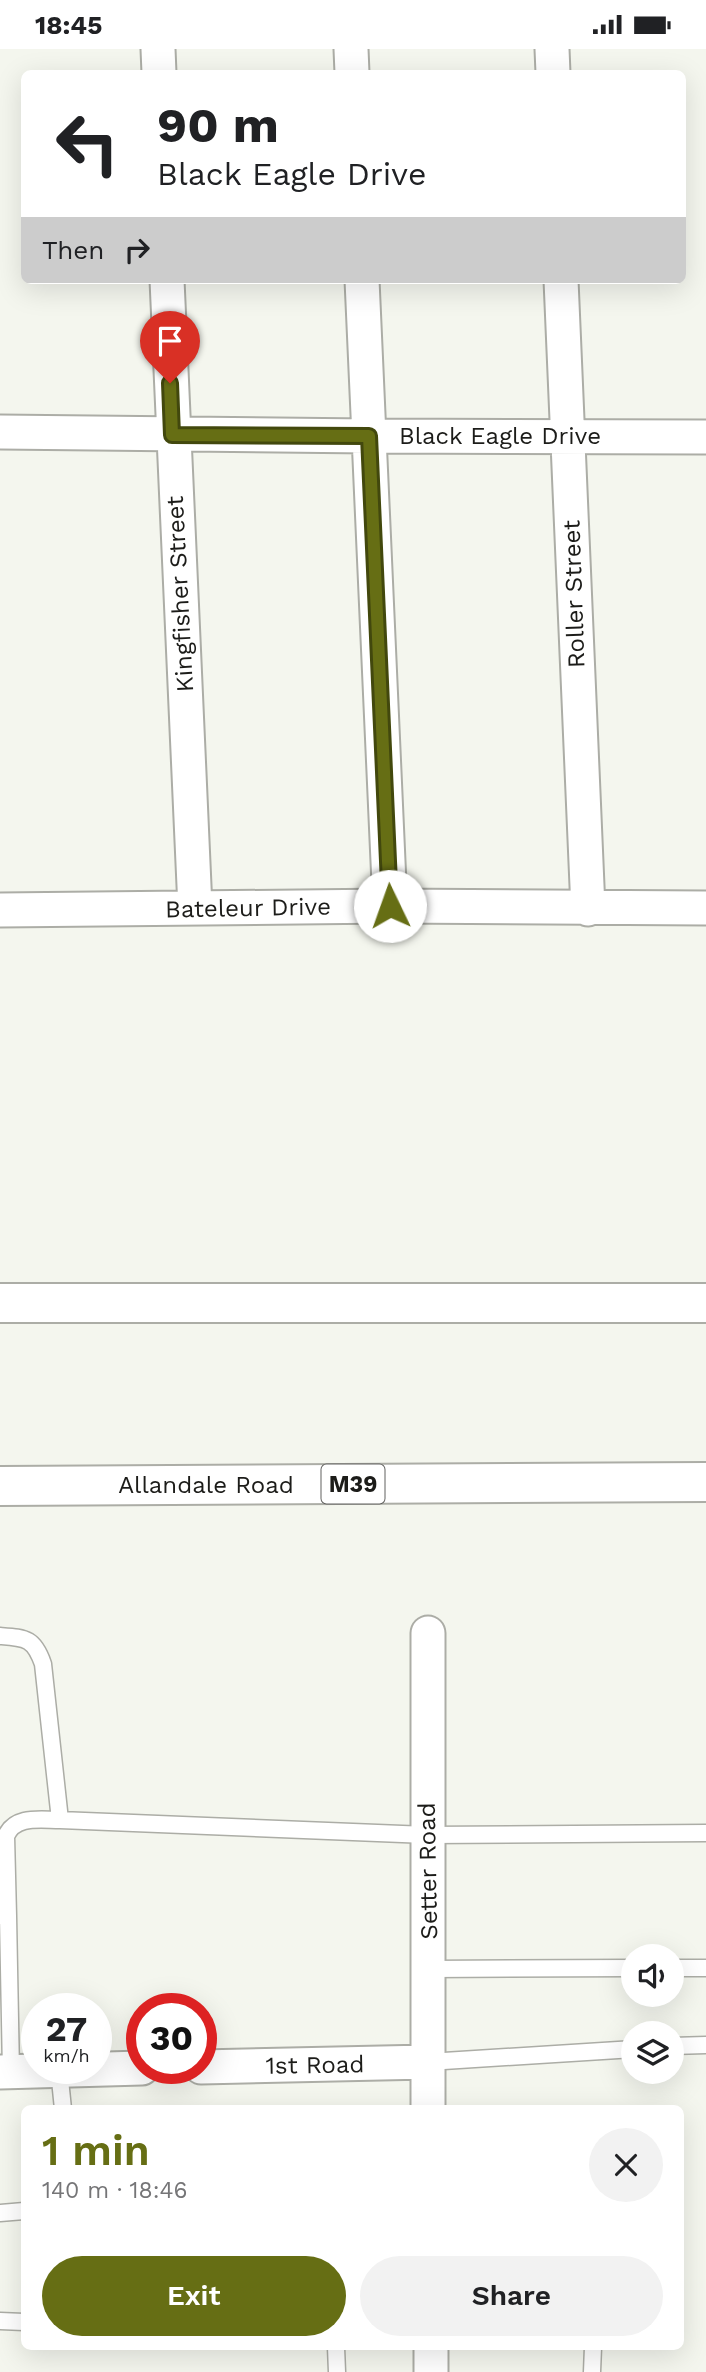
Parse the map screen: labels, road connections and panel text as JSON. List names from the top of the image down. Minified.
{"streets":{"main road":["M39","Allandale Road"],"street":["Black Eagle Drive","Kingfisher Street","Roller Street","Bateleur Drive","Setter Road","1st Road"]},"crossings":[["Black Eagle Drive","Kingfisher Street"],["Black Eagle Drive","Roller Street"],["Kingfisher Street","Bateleur Drive"],["Roller Street","Bateleur Drive"],["Setter Road","1st Road"]],"page":{"status":"18:45","turn":["90 m","Black Eagle Drive"],"then":"Then","speed":"27 km/h","limit":"30","heading":["1 min","140 m · 18:46"],"buttons":["Exit","Share"]}}
